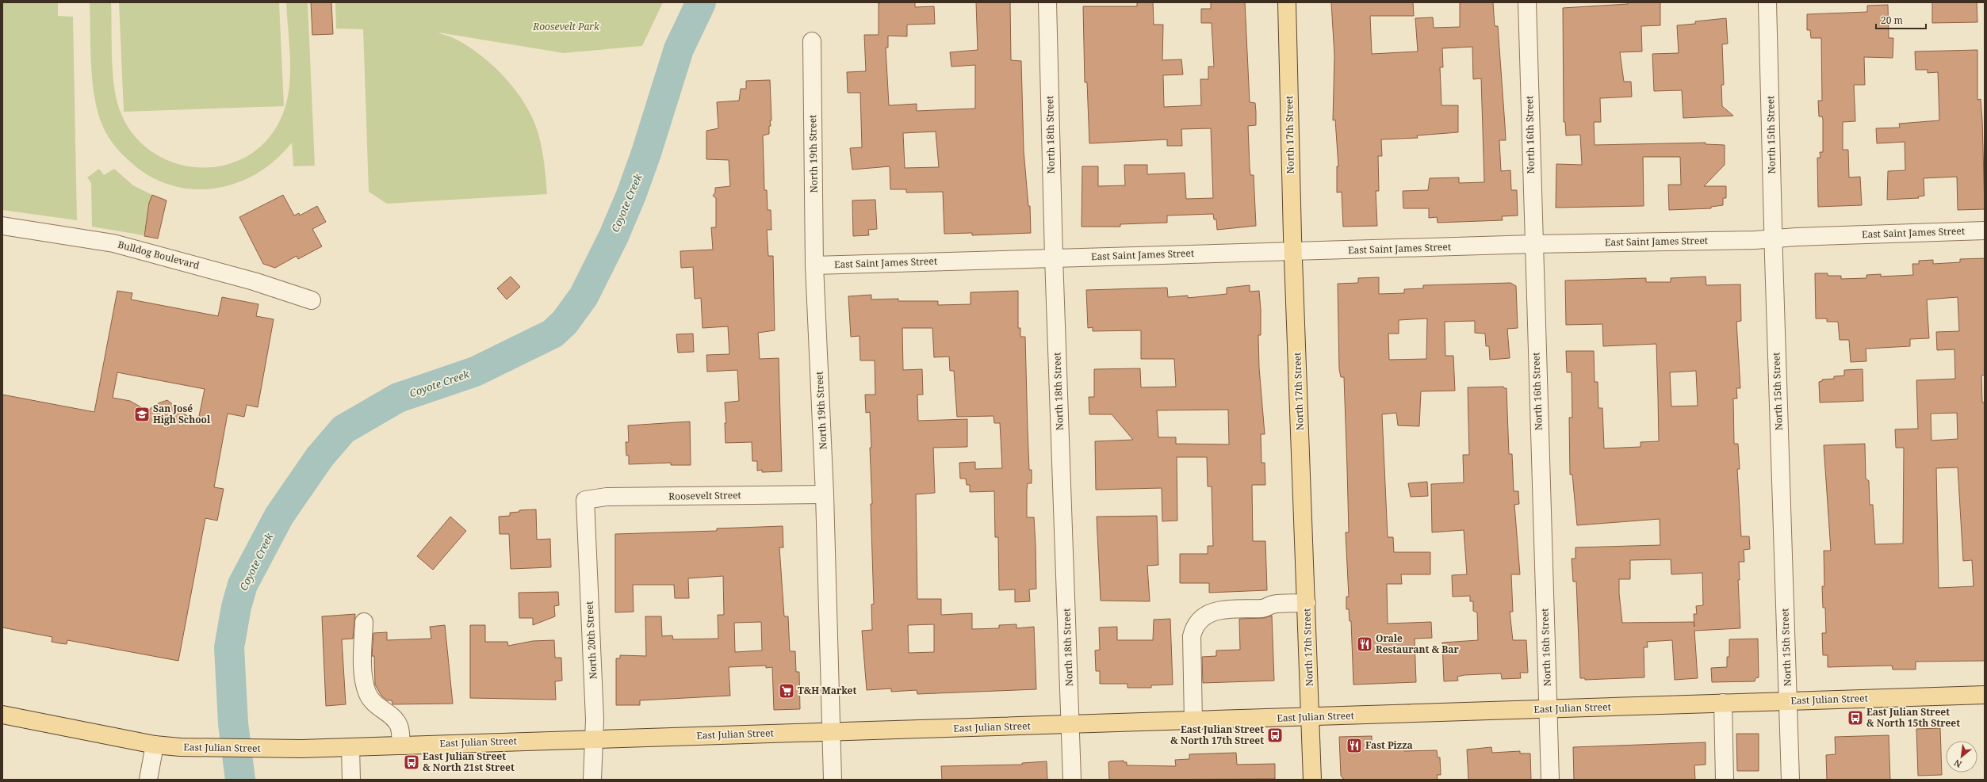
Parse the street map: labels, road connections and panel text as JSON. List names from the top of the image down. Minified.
{"streets":{"main road":["North 17th Street","East Julian Street"],"street":["North 18th Street","North 16th Street","North 15th Street","North 19th Street","East Saint James Street","Bulldog Boulevard","Roosevelt Street","North 20th Street"]},"crossings":[["North 18th Street","East Saint James Street"],["North 18th Street","East Julian Street"],["North 17th Street","East Saint James Street"],["North 17th Street","East Julian Street"],["North 16th Street","East Saint James Street"],["North 16th Street","East Julian Street"],["North 15th Street","East Saint James Street"],["North 15th Street","East Julian Street"],["North 19th Street","East Saint James Street"],["North 19th Street","Roosevelt Street"],["North 19th Street","East Julian Street"],["Roosevelt Street","North 20th Street"],["North 20th Street","East Julian Street"]],"water":["Coyote Creek"],"parks":["Roosevelt Park"],"places":{"school or university":["San José High School"],"restaurant":["Orale Restaurant & Bar","Fast Pizza"],"supermarket":["T&H Market"],"bus stop":["East Julian Street & North 15th Street","East Julian Street & North 17th Street","East Julian Street & North 21st Street"]},"scale_bar":"20 m","north":"bottom left"}
